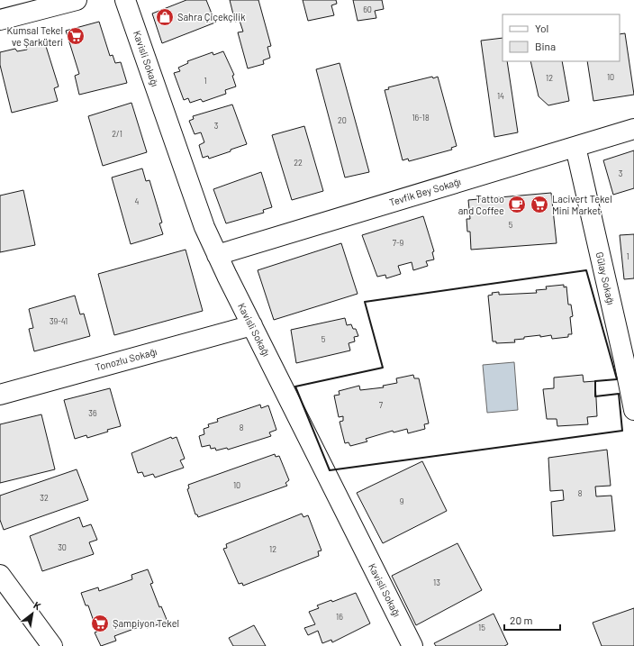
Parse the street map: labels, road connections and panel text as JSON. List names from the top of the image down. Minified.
{"streets":{"street":["Kavisli Sokağı","Tevfik Bey Sokağı","Gülay Sokağı","Tonozlu Sokağı"]},"crossings":[["Kavisli Sokağı","Tevfik Bey Sokağı"],["Kavisli Sokağı","Tonozlu Sokağı"],["Tevfik Bey Sokağı","Gülay Sokağı"]],"places":{"shop":["Sahra Çiçekçilik"],"supermarket":["Kumsal Tekel ve Şarküteri","Lacivert Tekel Mini Market","Şampiyon Tekel"],"cafe":["Tattoo and Coffee"]},"house_numbers":["60","10","12","1","14","16-18","20","3","2/1","22","3","4","5","7-9","1","39-41","5","7","36","8","10","8","32","9","30","12","13","16","15"],"legend":["Yol","Bina"],"scale_bar":"20 m","north":"top right"}
